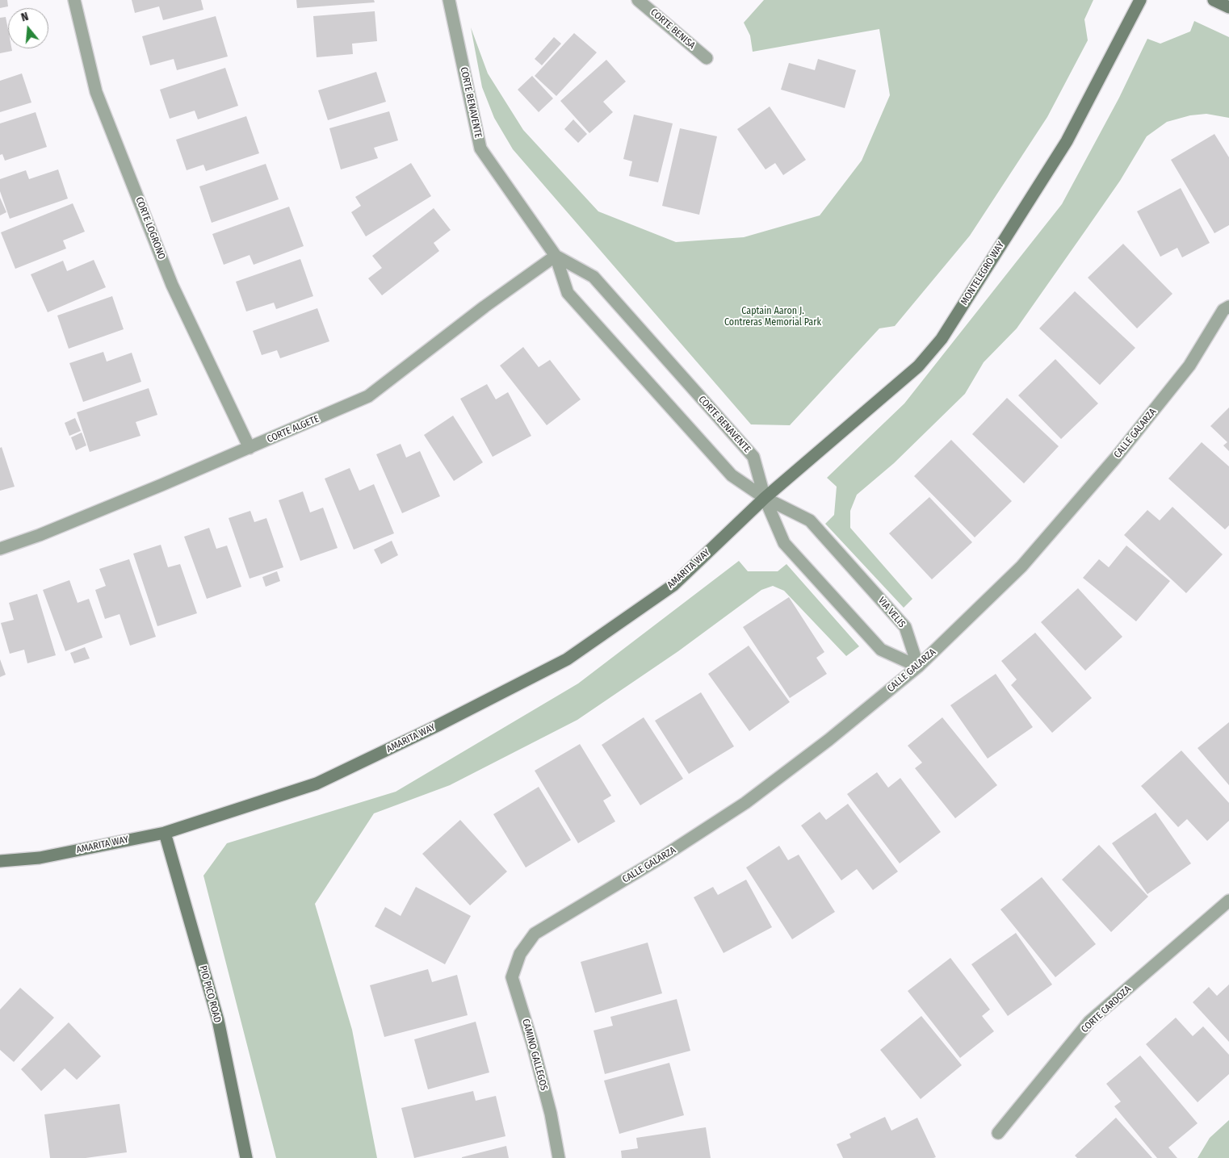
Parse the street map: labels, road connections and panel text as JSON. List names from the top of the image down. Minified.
{"streets":{"street":["CORTE BENISA","CORTE BENAVENTE","CORTE LOGRONO","MONTELEGRO WAY","CORTE ALGETE","CALLE GALARZA","AMARITA WAY","VIA VELIS","PIO PICO ROAD","CORTE CARDOZA","CAMINO GALLEGOS"]},"crossings":[["CORTE BENAVENTE","MONTELEGRO WAY"],["CORTE BENAVENTE","CORTE ALGETE"],["CORTE BENAVENTE","AMARITA WAY"],["CORTE BENAVENTE","VIA VELIS"],["CORTE LOGRONO","CORTE ALGETE"],["MONTELEGRO WAY","AMARITA WAY"],["MONTELEGRO WAY","VIA VELIS"],["CALLE GALARZA","VIA VELIS"],["CALLE GALARZA","CAMINO GALLEGOS"],["AMARITA WAY","VIA VELIS"],["AMARITA WAY","PIO PICO ROAD"]],"parks":["Captain Aaron J. Contreras Memorial Park"],"north":"top"}
